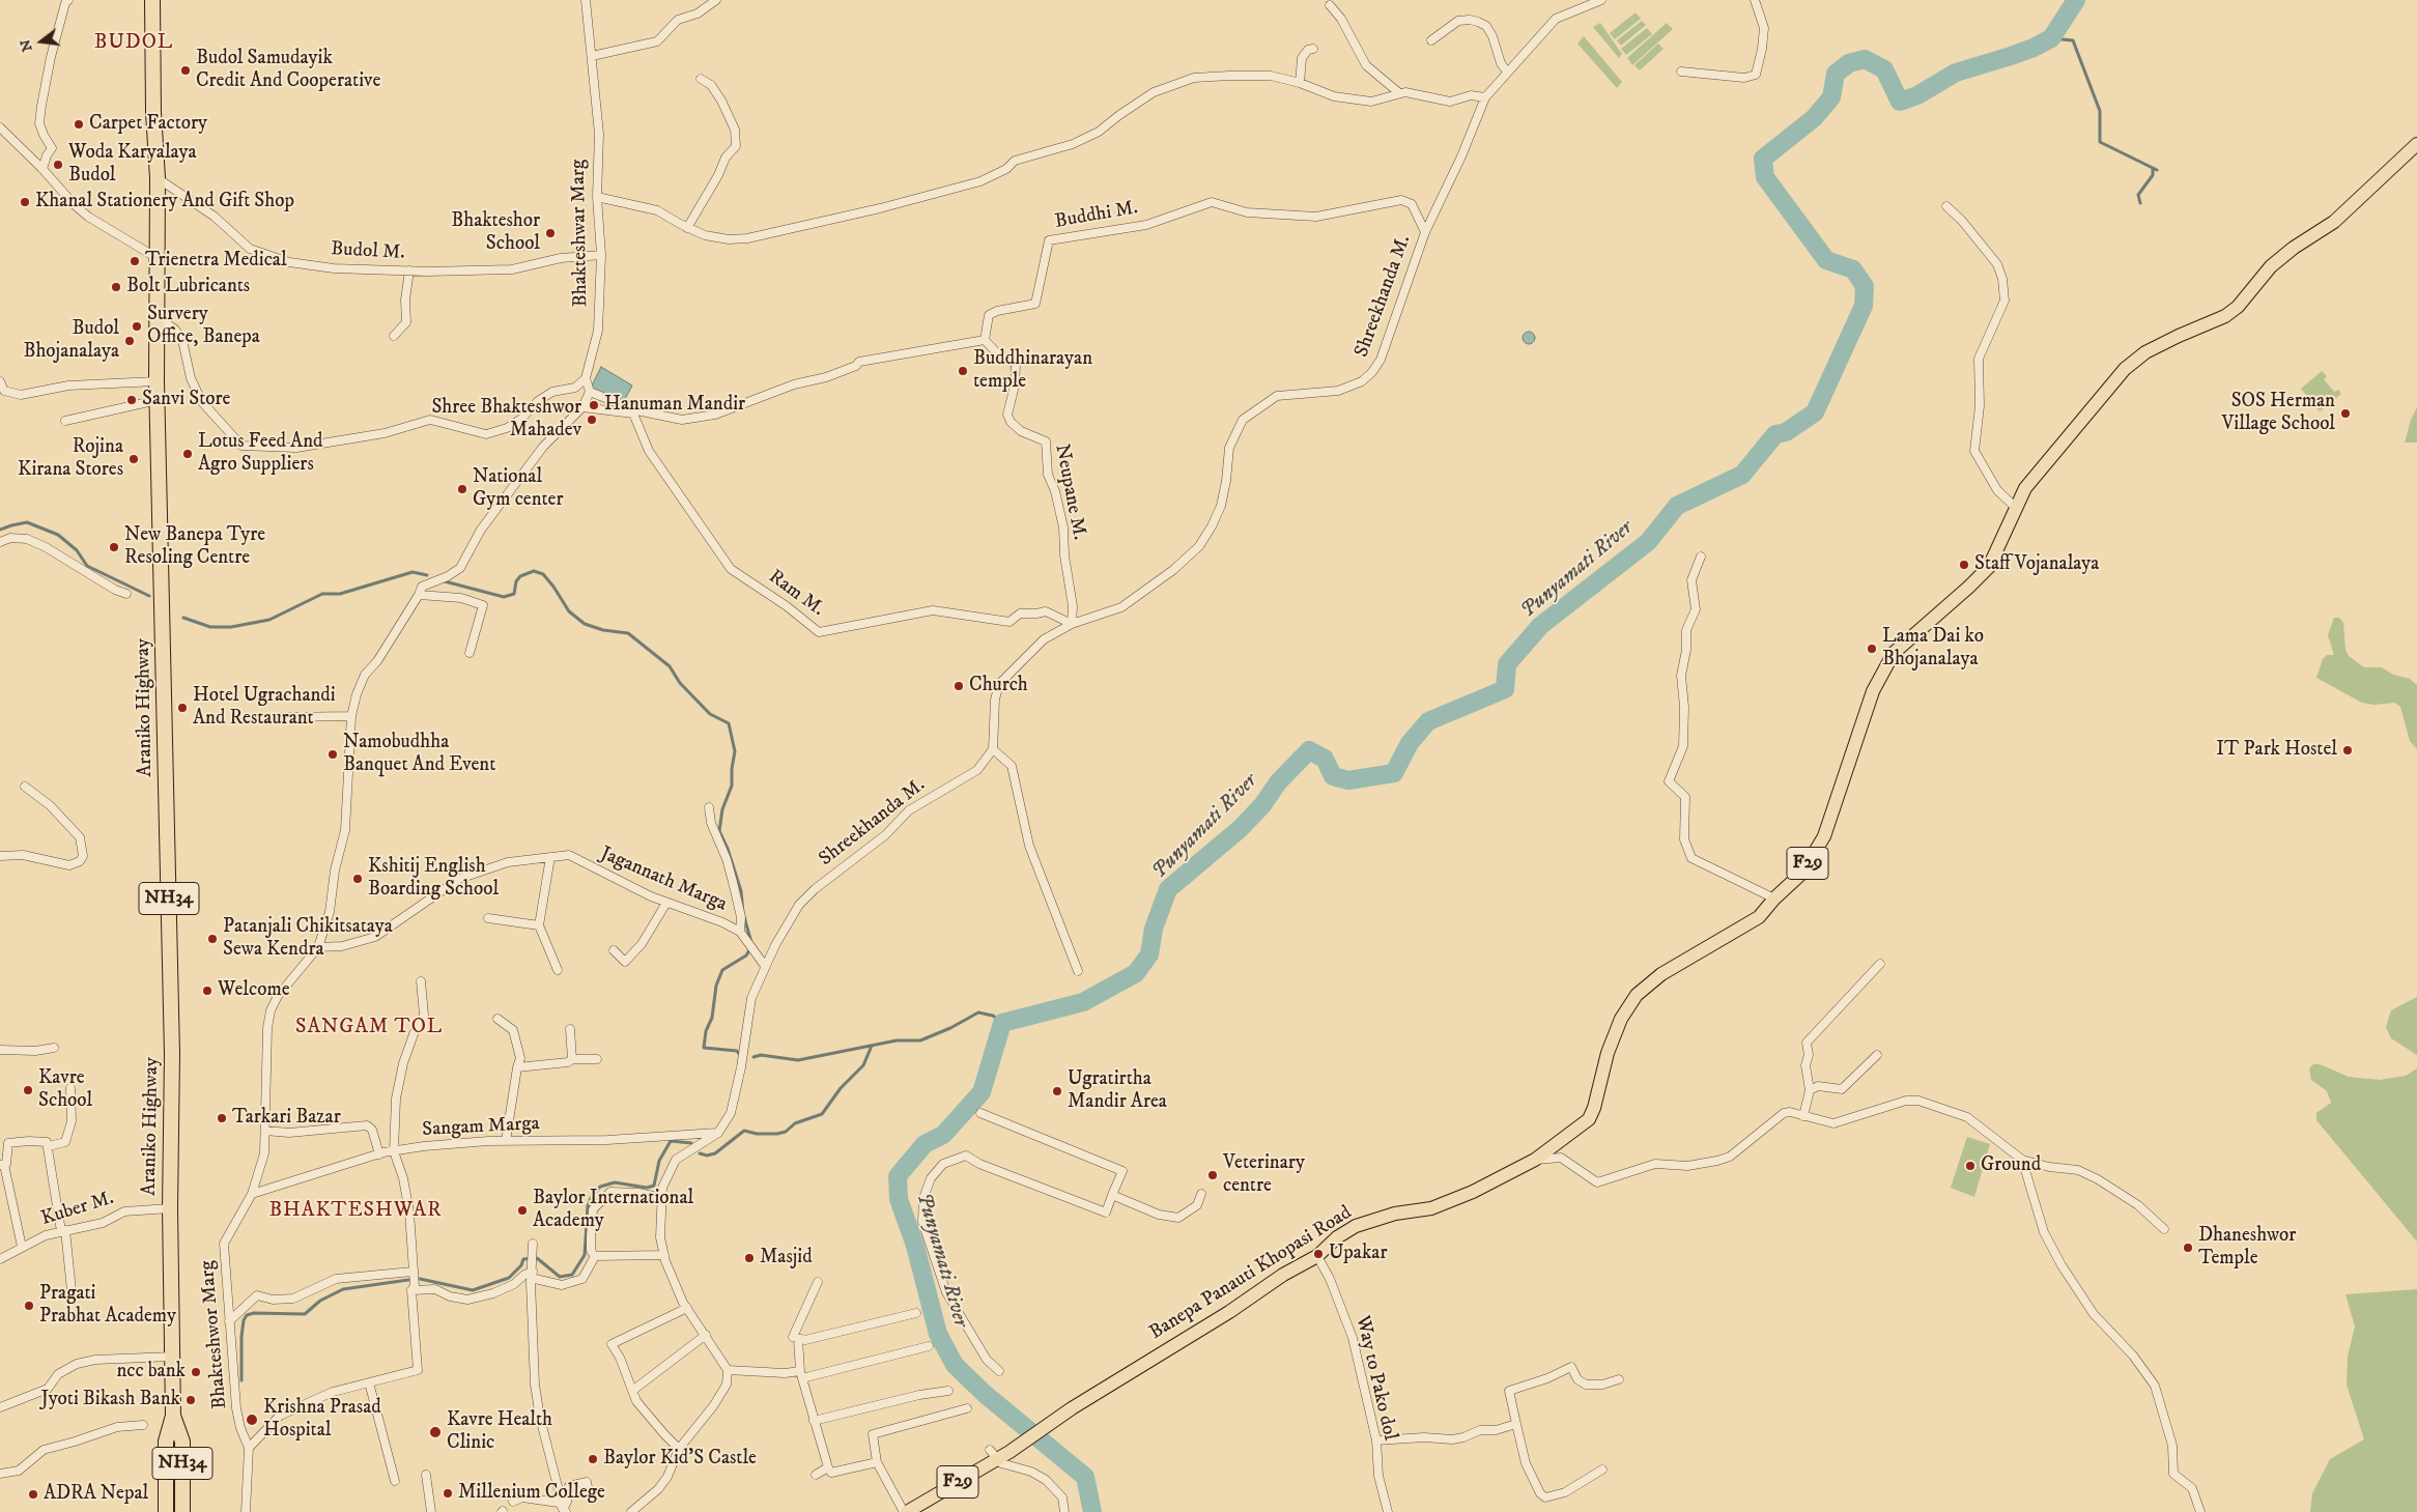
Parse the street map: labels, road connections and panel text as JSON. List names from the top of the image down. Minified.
{"streets":{"highway":["Araniko Highway","NH34"],"main road":["F29","Banepa Panauti Khopasi Road"],"street":["Buddhi M.","Bhakteshwar Marg","Budol M.","Shreekhanda M.","Neupane M.","Ram M.","Jagannath Marga","Sangam Marga","Kuber M.","Bhakteshwor Marg","Way to Pako dol"]},"crossings":[["Buddhi M.","Shreekhanda M."],["Buddhi M.","Neupane M."],["Bhakteshwar Marg","Budol M."],["Budol M.","Araniko Highway"],["Shreekhanda M.","Neupane M."],["Shreekhanda M.","Ram M."],["Shreekhanda M.","Sangam Marga"],["Neupane M.","Ram M."],["Araniko Highway","Kuber M."],["F29","Banepa Panauti Khopasi Road"],["Sangam Marga","Bhakteshwor Marg"],["Banepa Panauti Khopasi Road","Way to Pako dol"]],"districts":["BUDOL","SANGAM TOL","BHAKTESHWAR"],"water":["Punyamati River"],"places":["Budol Samudayik Credit And Cooperative","Carpet Factory","Woda Karyalaya Budol","Khanal Stationery And Gift Shop","Bhakteshor School","Trienetra Medical","Bolt Lubricants","Survery Office, Banepa","Budol Bhojanalaya","Buddhinarayan temple","Sanvi Store","Hanuman Mandir","SOS Herman Village School","Shree Bhakteshwor Mahadev","Lotus Feed And Agro Suppliers","Rojina Kirana Stores","National Gym center","New Banepa Tyre Resoling Centre","Staff Vojanalaya","Lama Dai ko Bhojanalaya","Church","Hotel Ugrachandi And Restaurant","IT Park Hostel","Namobudhha Banquet And Event","Kshitij English Boarding School","Patanjali Chikitsataya Sewa Kendra","Welcome","Kavre School","Ugratirtha Mandir Area","Tarkari Bazar","Ground","Veterinary centre","Baylor International Academy","Dhaneshwor Temple","Upakar","Masjid","Pragati Prabhat Academy","ncc bank","Jyoti Bikash Bank","Krishna Prasad Hospital","Kavre Health Clinic","Baylor Kid'S Castle","Millenium College","ADRA Nepal"],"north":"left"}
